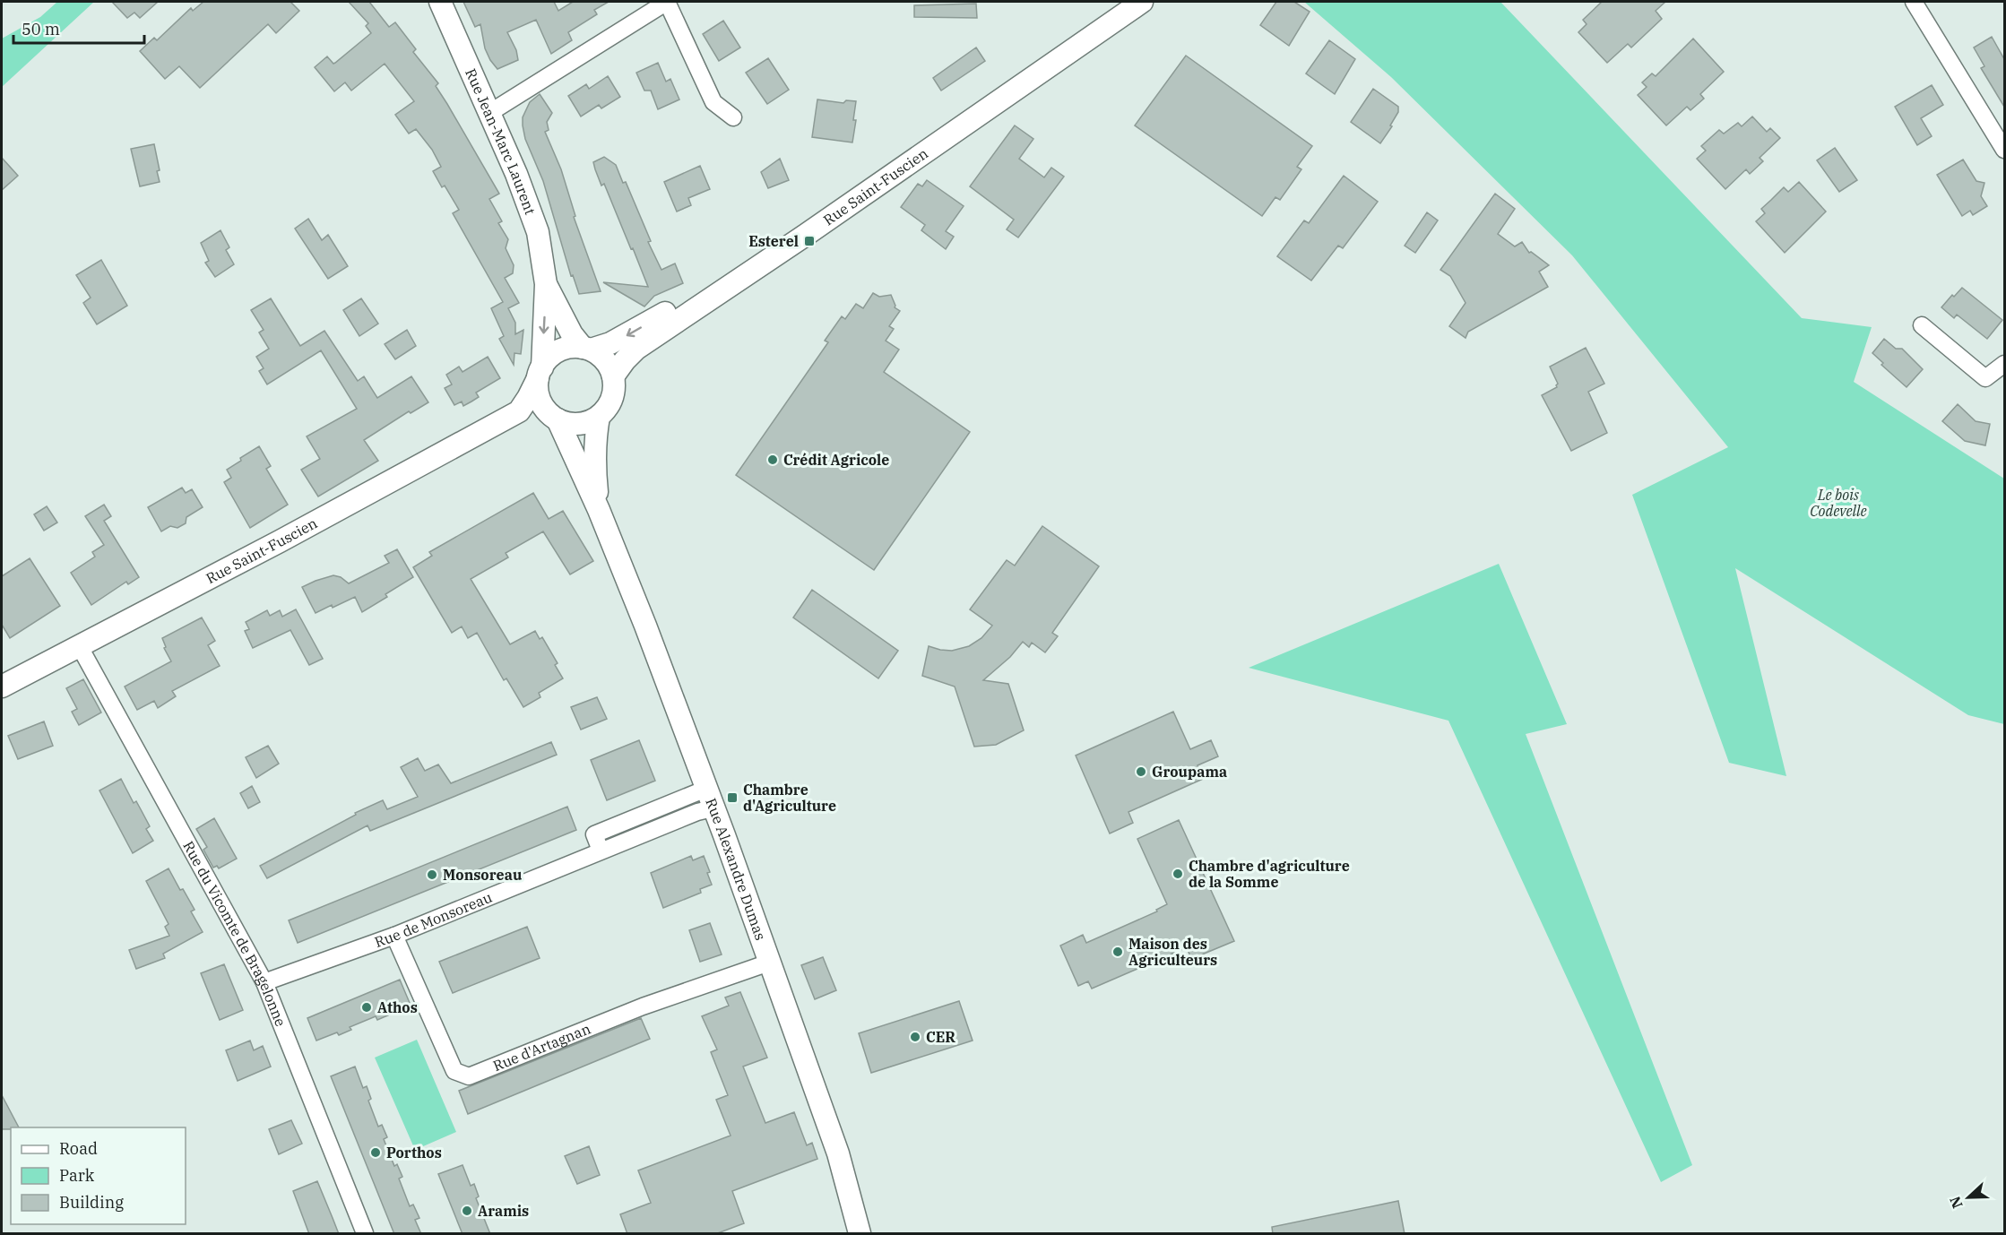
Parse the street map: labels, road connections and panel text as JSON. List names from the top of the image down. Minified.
{"streets":{"main road":["Rue Jean-Marc Laurent","Rue Saint-Fuscien","Rue Alexandre Dumas"],"street":["Rue de Monsoreau","Rue du Vicomte de Bragelonne","Rue d'Artagnan"]},"crossings":[["Rue Jean-Marc Laurent","Rue Saint-Fuscien"],["Rue Jean-Marc Laurent","Rue Alexandre Dumas"],["Rue Saint-Fuscien","Rue Alexandre Dumas"],["Rue Saint-Fuscien","Rue du Vicomte de Bragelonne"],["Rue Alexandre Dumas","Rue de Monsoreau"],["Rue Alexandre Dumas","Rue d'Artagnan"],["Rue de Monsoreau","Rue du Vicomte de Bragelonne"],["Rue de Monsoreau","Rue d'Artagnan"]],"parks":["Le bois Codevelle"],"places":{"transit":["Esterel","Chambre d'Agriculture"],"other":["Crédit Agricole","Groupama","Chambre d'agriculture de la Somme","Monsoreau","Maison des Agriculteurs","Athos","CER","Porthos","Aramis"]},"legend":["Road","Park","Building"],"scale_bar":"50 m","north":"left"}
